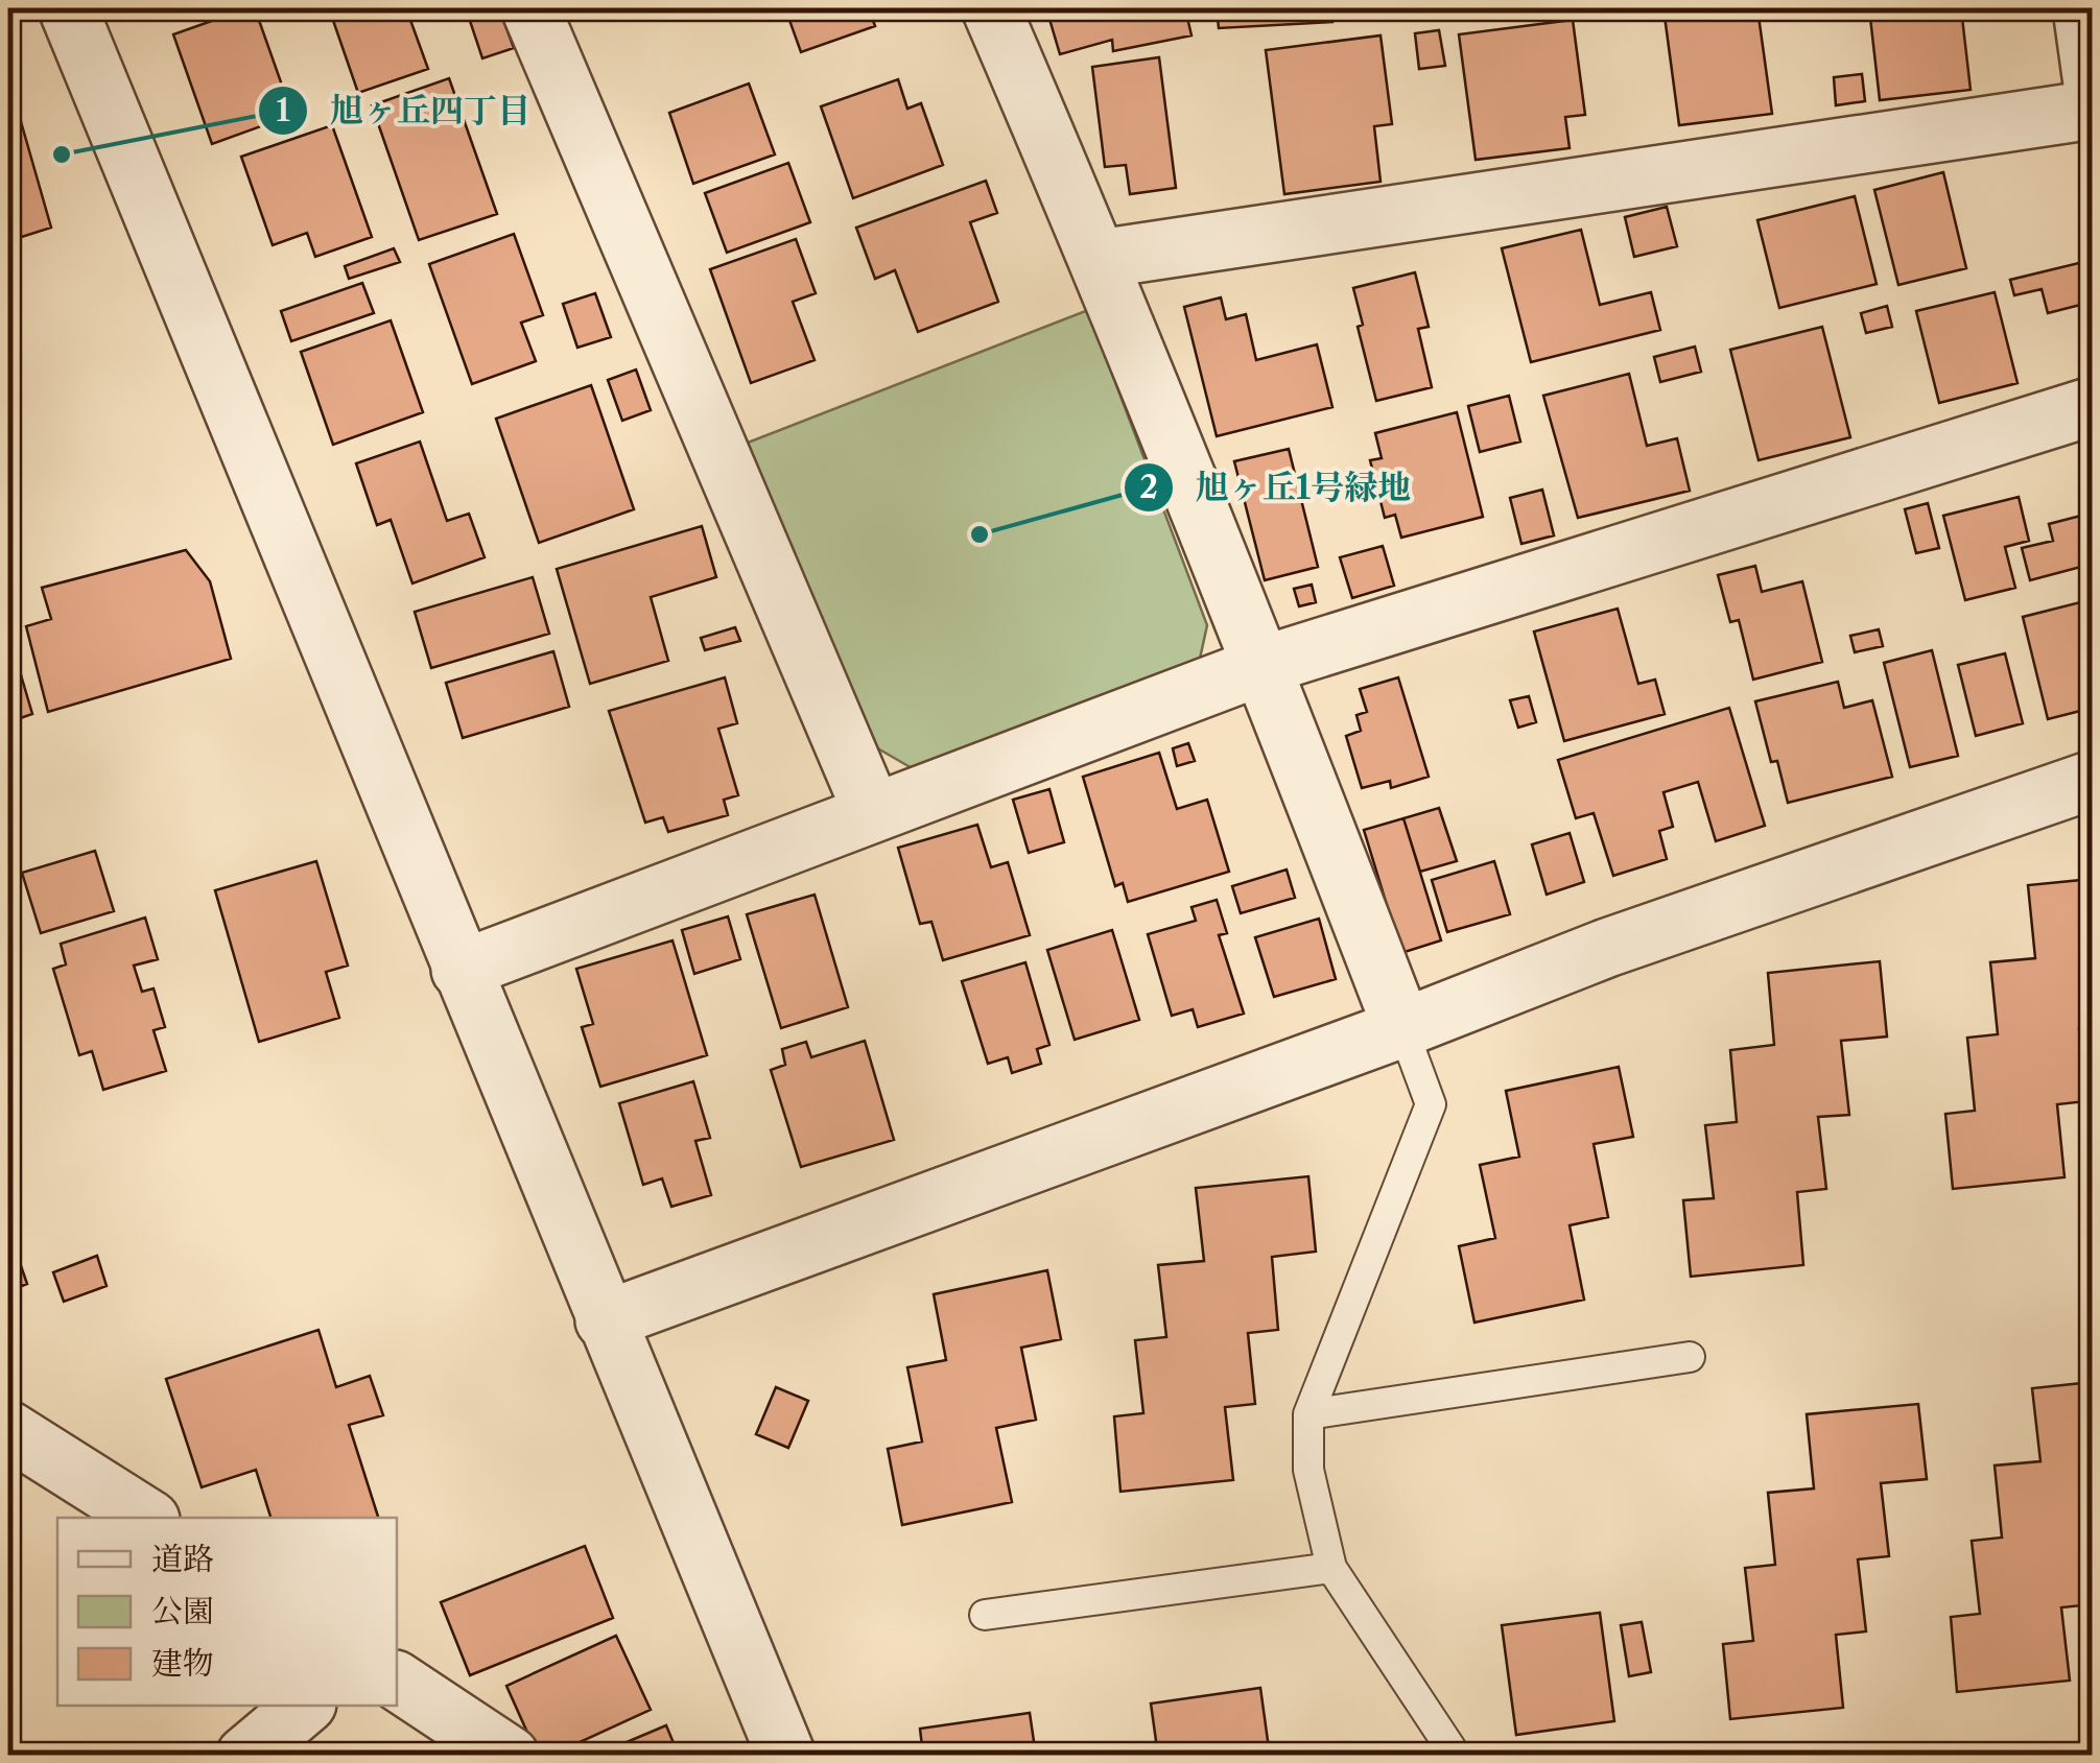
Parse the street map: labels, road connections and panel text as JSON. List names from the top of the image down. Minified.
{"places":["旭ヶ丘四丁目","旭ヶ丘1号緑地"],"legend":["道路","公園","建物"]}
